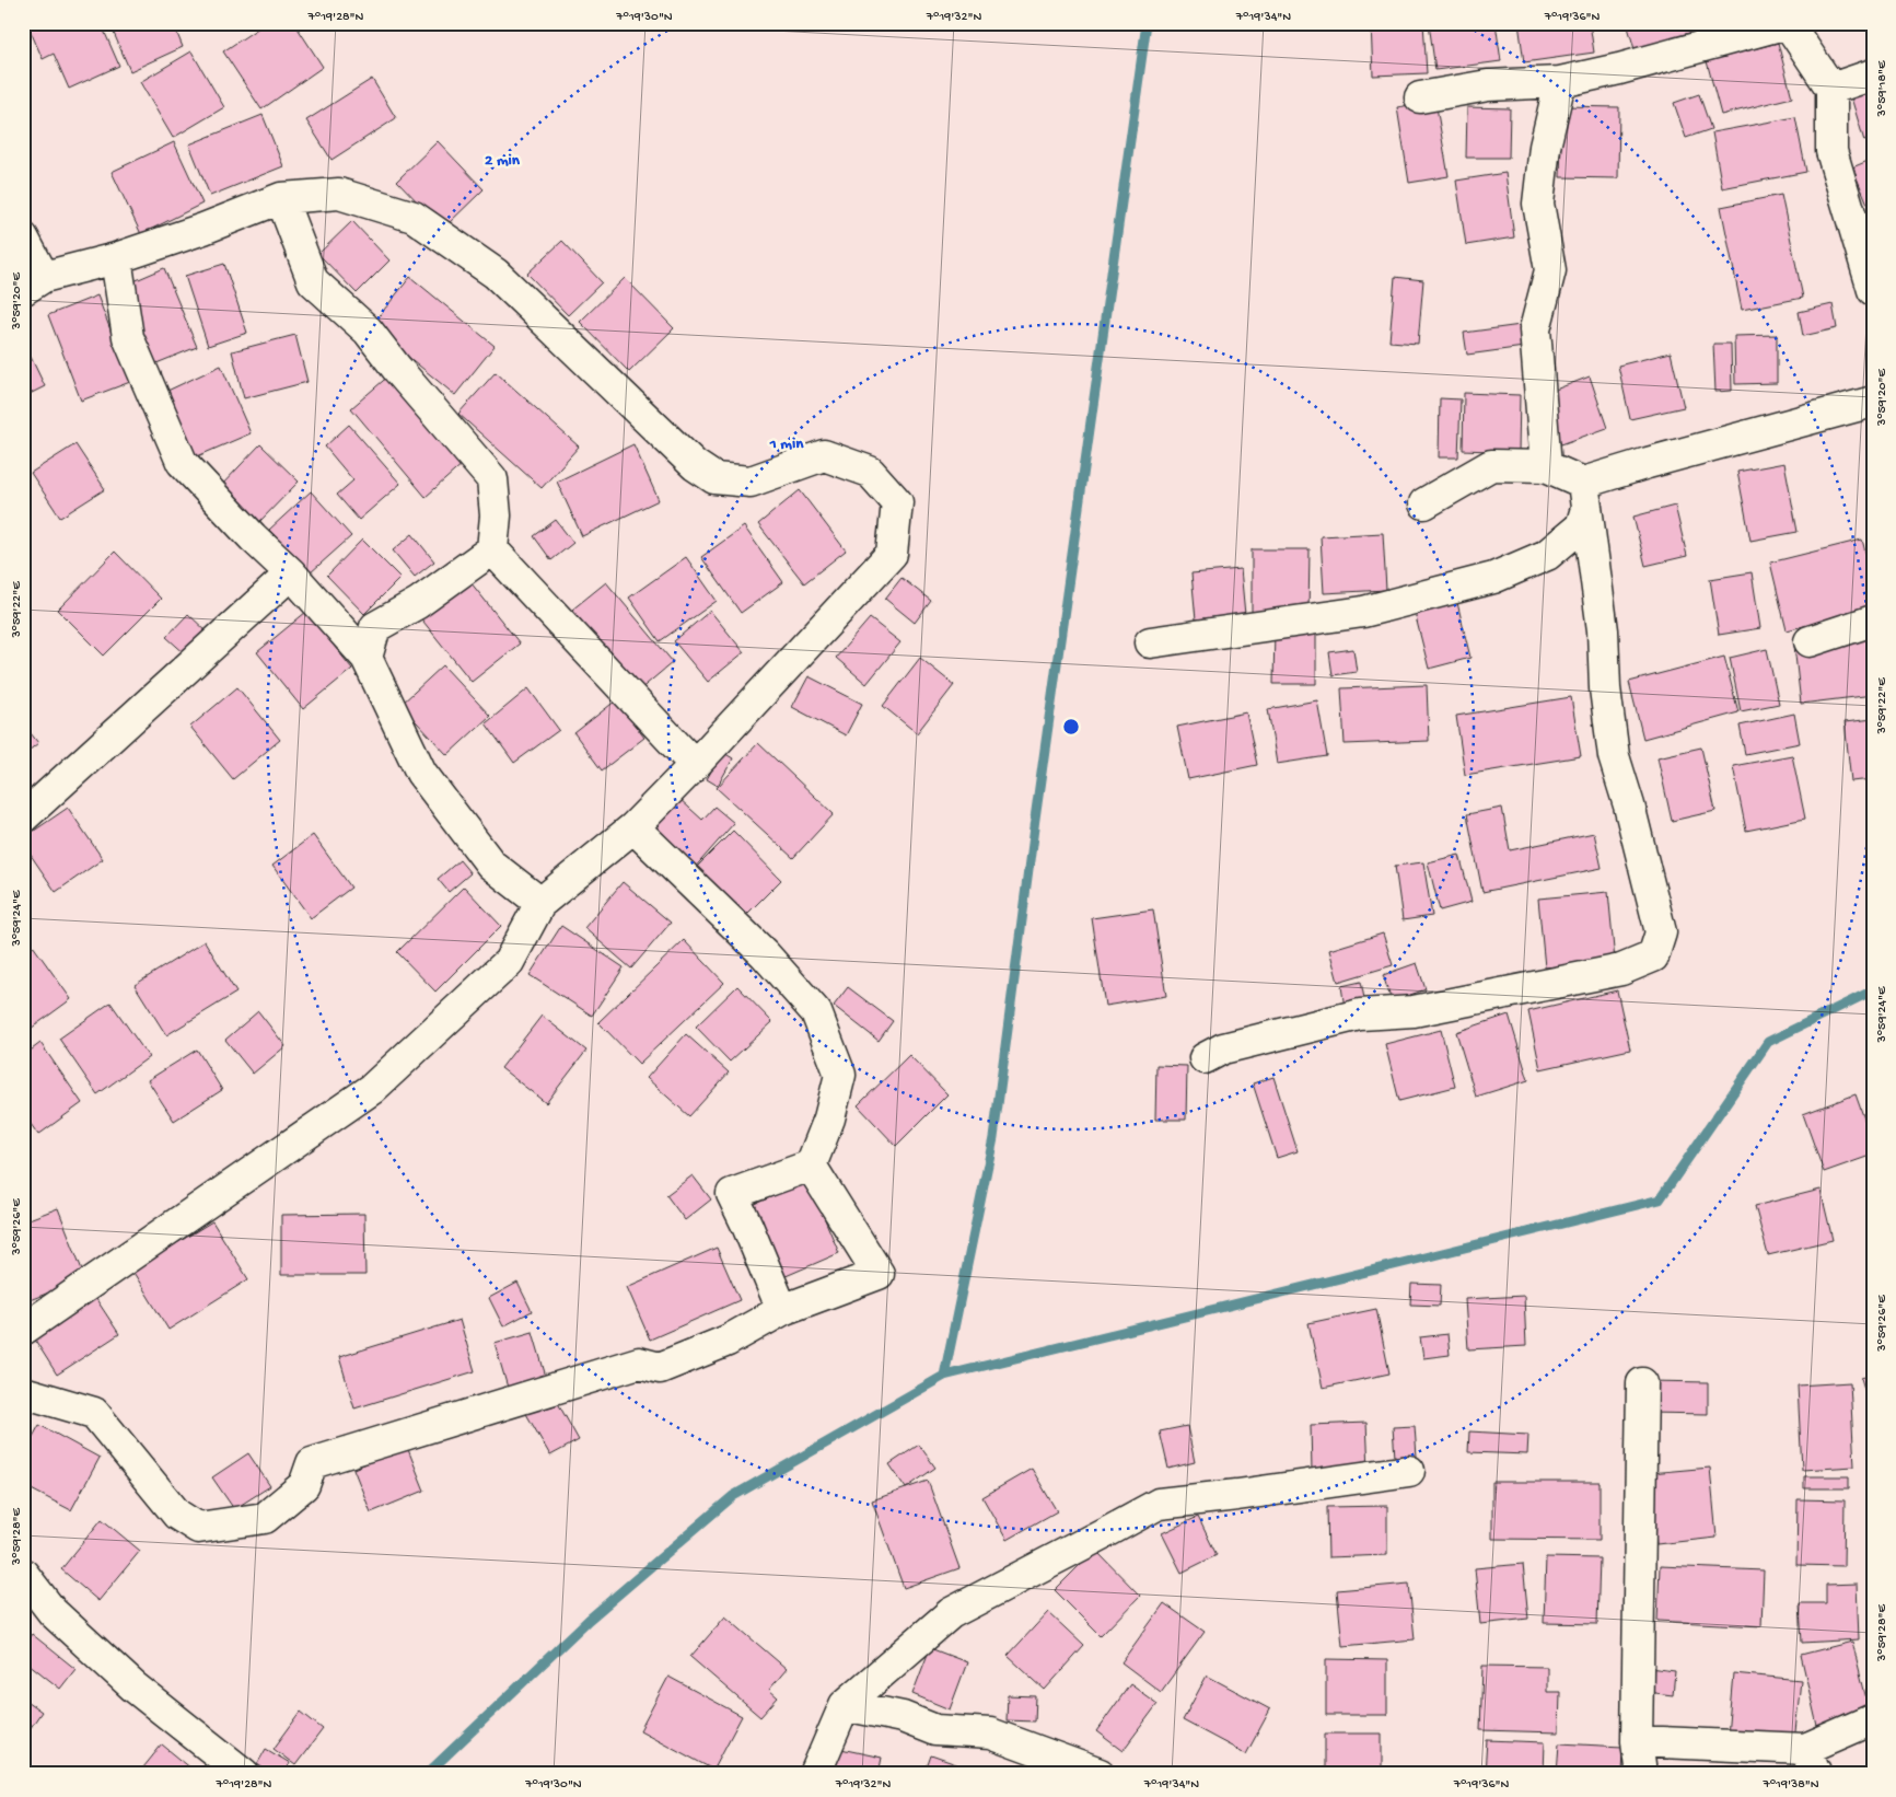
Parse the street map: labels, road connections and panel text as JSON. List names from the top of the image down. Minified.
{"coordinates":["7°19'28\"N","7°19'30\"N","7°19'32\"N","7°19'34\"N","7°19'36\"N","3°59'18\"E","3°59'20\"E","3°59'22\"E","3°59'24\"E","3°59'26\"E","3°59'28\"E","7°19'38\"N"],"rings":["2 min","1 min"]}
